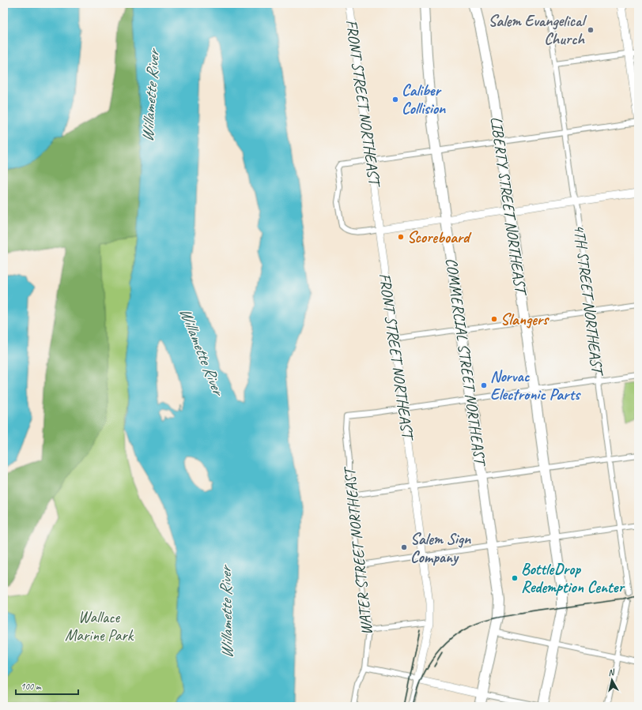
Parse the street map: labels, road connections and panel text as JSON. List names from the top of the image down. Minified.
{"streets":{"highway":["LIBERTY STREET NORTHEAST","COMMERCIAL STREET NORTHEAST"],"street":["FRONT STREET NORTHEAST","4TH STREET NORTHEAST","WATER STREET NORTHEAST"]},"crossings":[["FRONT STREET NORTHEAST","WATER STREET NORTHEAST"]],"water":["Willamette River"],"parks":["Wallace Marine Park"],"places":["Salem Evangelical Church","Caliber Collision","Scoreboard","Slangers","Norvac Electronic Parts","Salem Sign Company","BottleDrop Redemption Center"],"scale_bar":"100 m","north":"top"}
